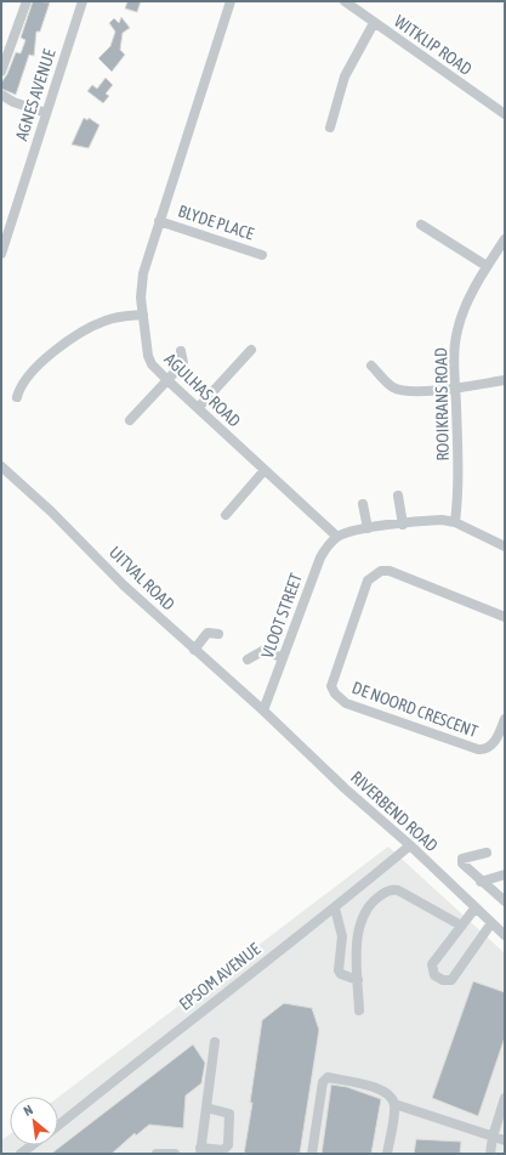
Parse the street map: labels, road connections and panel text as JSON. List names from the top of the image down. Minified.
{"streets":{"street":["WITKLIP ROAD","AGNES AVENUE","BLYDE PLACE","AGULHAS ROAD","ROOIKRANS ROAD","UITVAL ROAD","VLOOT STREET","DE NOORD CRESCENT","RIVERBEND ROAD","EPSOM AVENUE"]},"crossings":[["BLYDE PLACE","AGULHAS ROAD"],["AGULHAS ROAD","VLOOT STREET"],["UITVAL ROAD","VLOOT STREET"],["UITVAL ROAD","RIVERBEND ROAD"],["VLOOT STREET","RIVERBEND ROAD"],["RIVERBEND ROAD","EPSOM AVENUE"]],"north":"top left"}
